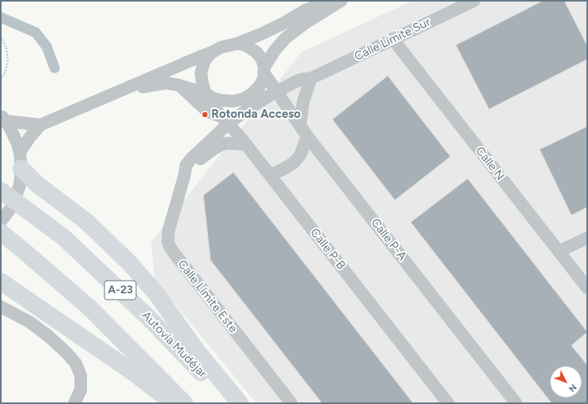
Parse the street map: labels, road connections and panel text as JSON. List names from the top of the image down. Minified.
{"streets":{"highway":["A-23","Autovía Mudéjar"],"street":["Calle Límite Sur","Calle N","Calle P-A","Calle P-B","Calle Límite Este"]},"crossings":[["Calle Límite Sur","Calle N"],["Calle Límite Sur","Calle P-A"],["Calle Límite Sur","Calle P-B"],["Calle Límite Sur","Calle Límite Este"],["Calle P-A","Calle P-B"],["Calle P-A","Calle Límite Este"],["Calle P-B","Calle Límite Este"]],"places":["Rotonda Acceso"],"north":"bottom right"}
